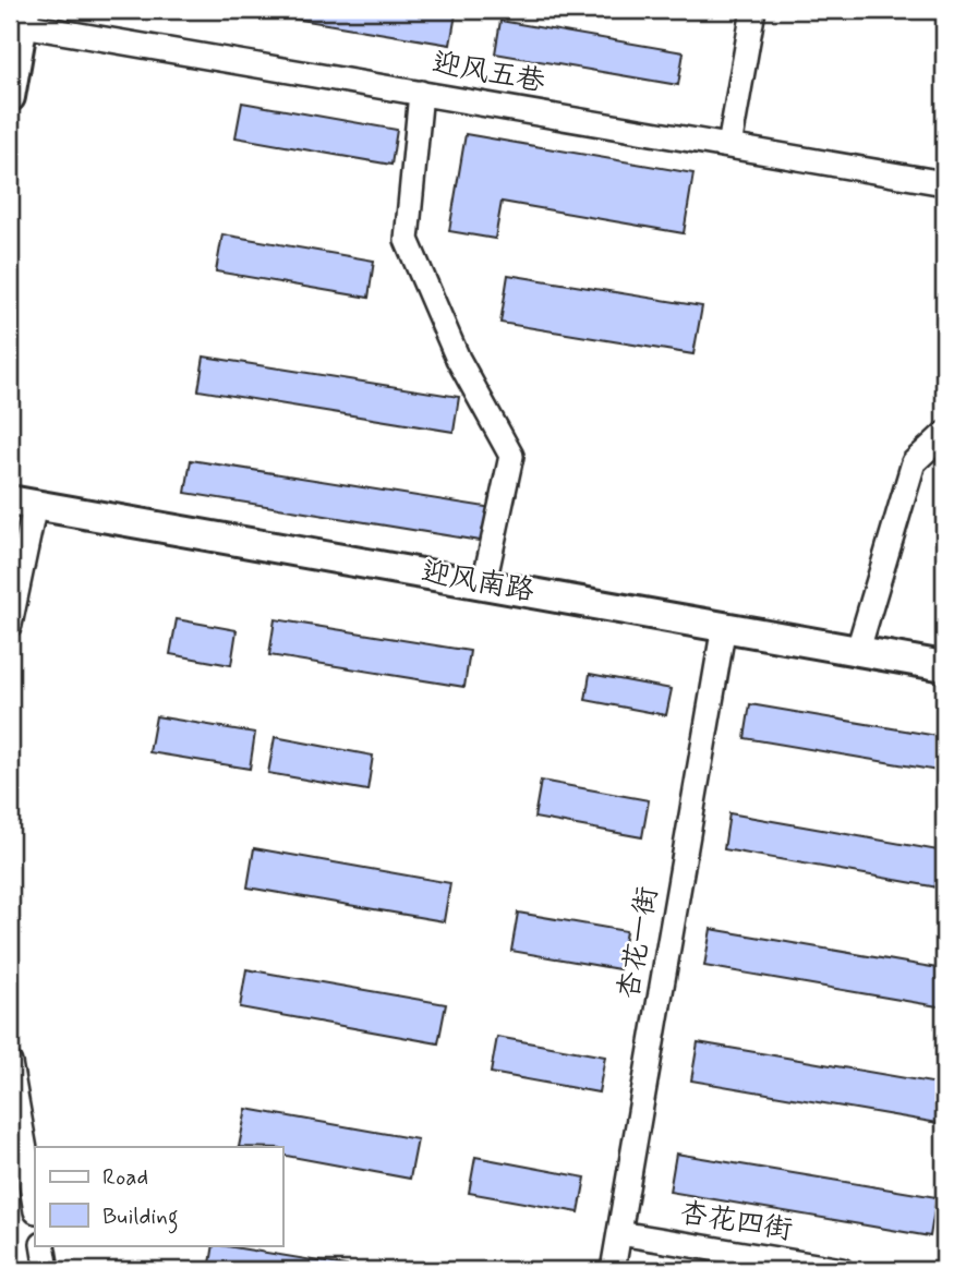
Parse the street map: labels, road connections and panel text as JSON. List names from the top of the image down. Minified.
{"streets":{"street":["迎风五巷","迎风南路","杏花一街","杏花四街"]},"crossings":[["迎风南路","杏花一街"],["杏花一街","杏花四街"]],"legend":["Road","Building"]}
